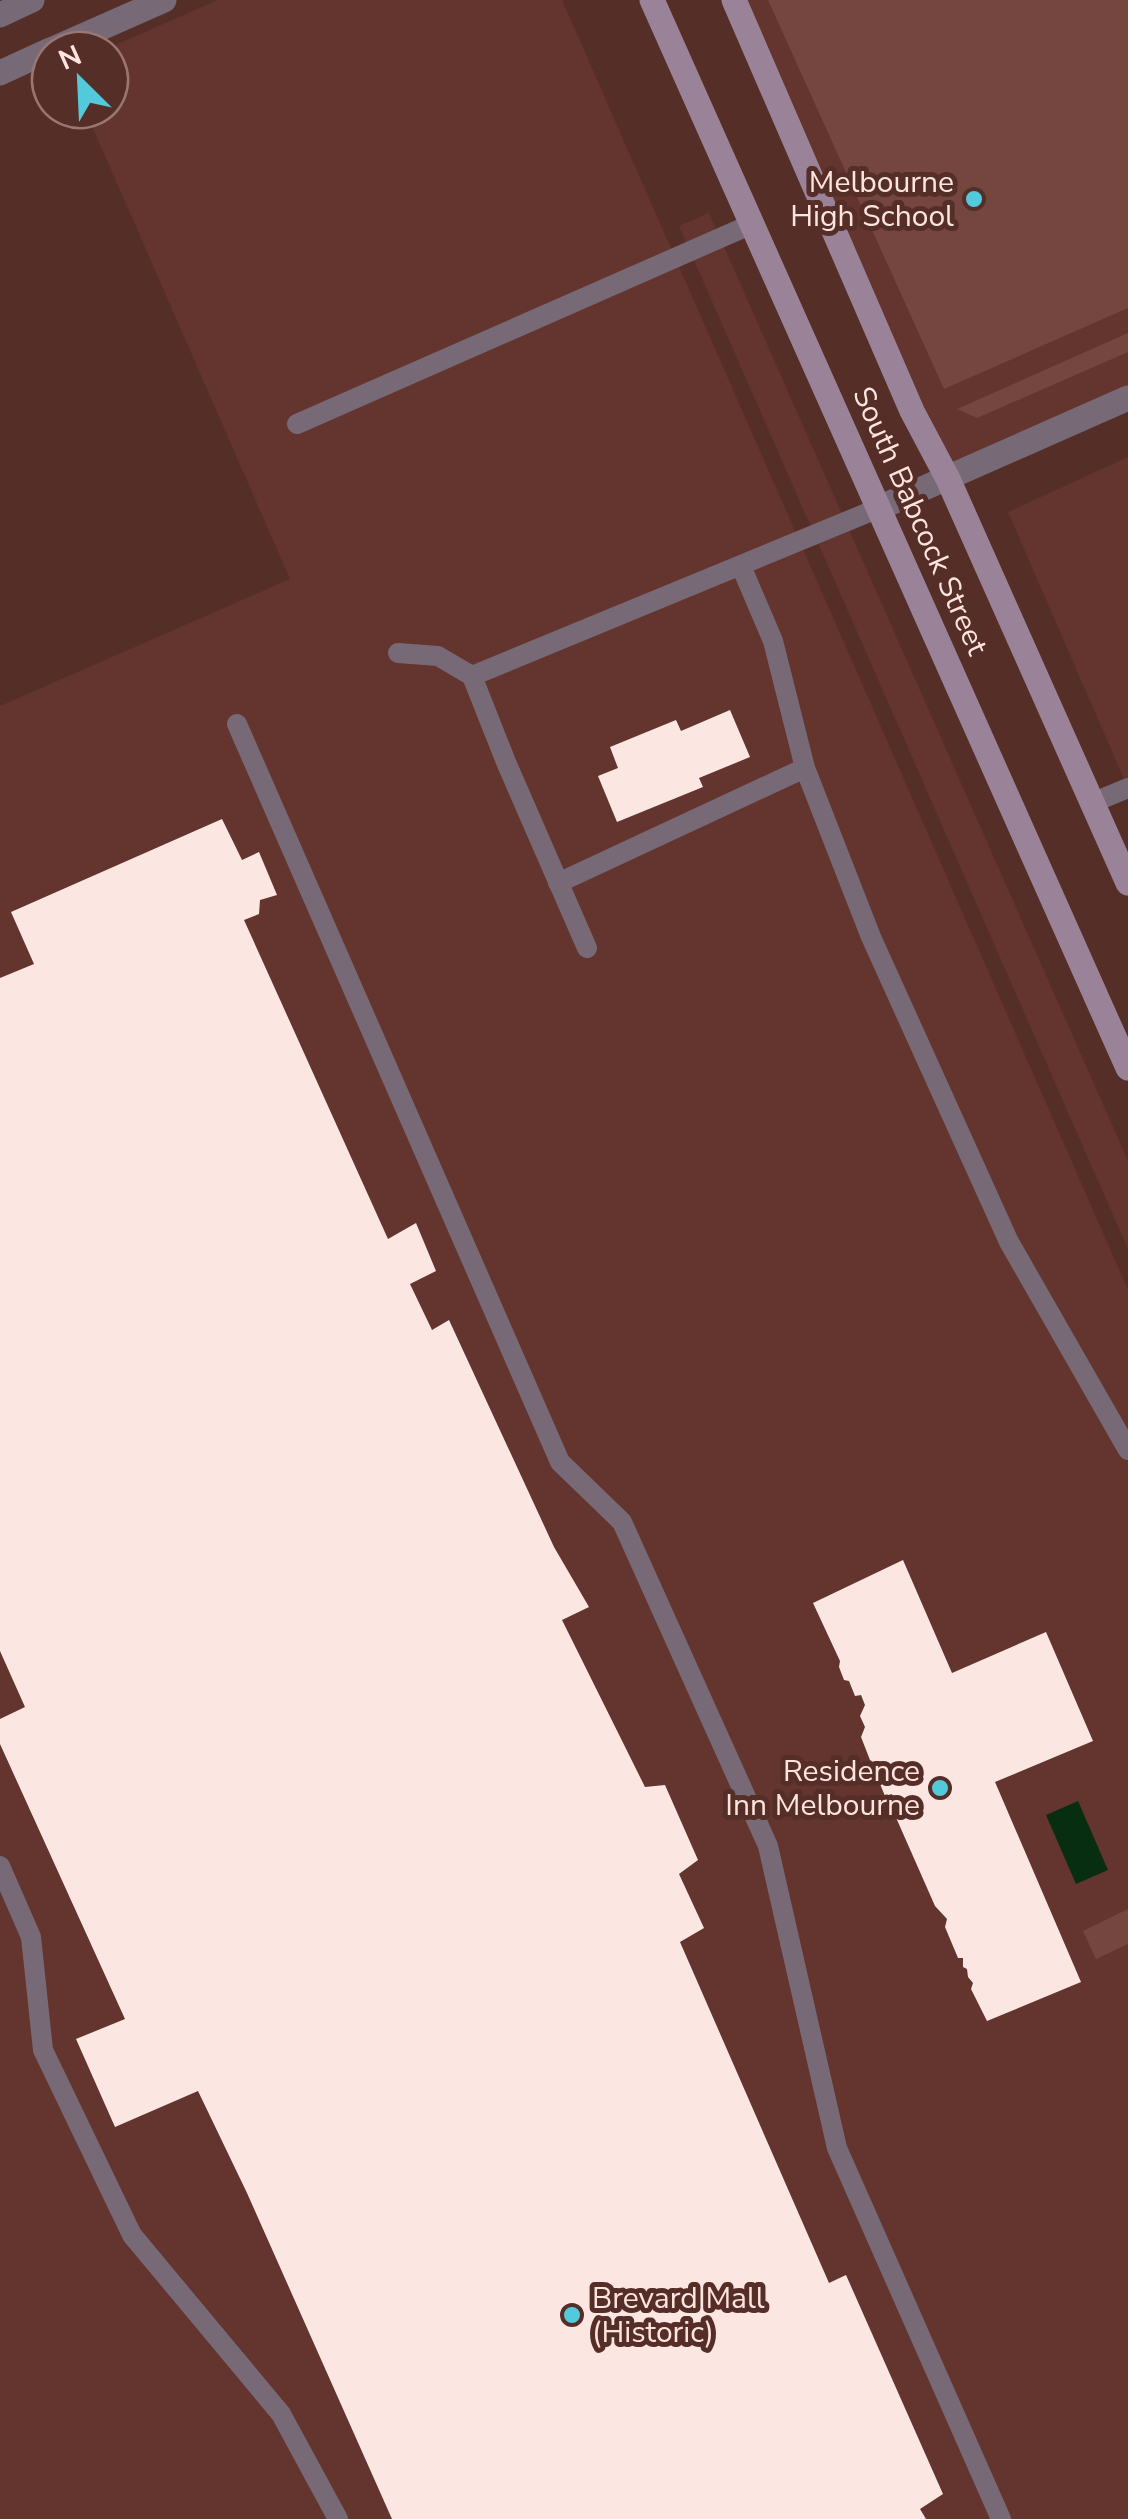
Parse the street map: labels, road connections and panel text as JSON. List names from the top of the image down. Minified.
{"streets":{"main road":["South Babcock Street"]},"places":["Melbourne High School","Residence Inn Melbourne","Brevard Mall (Historic)"],"north":"top left"}
